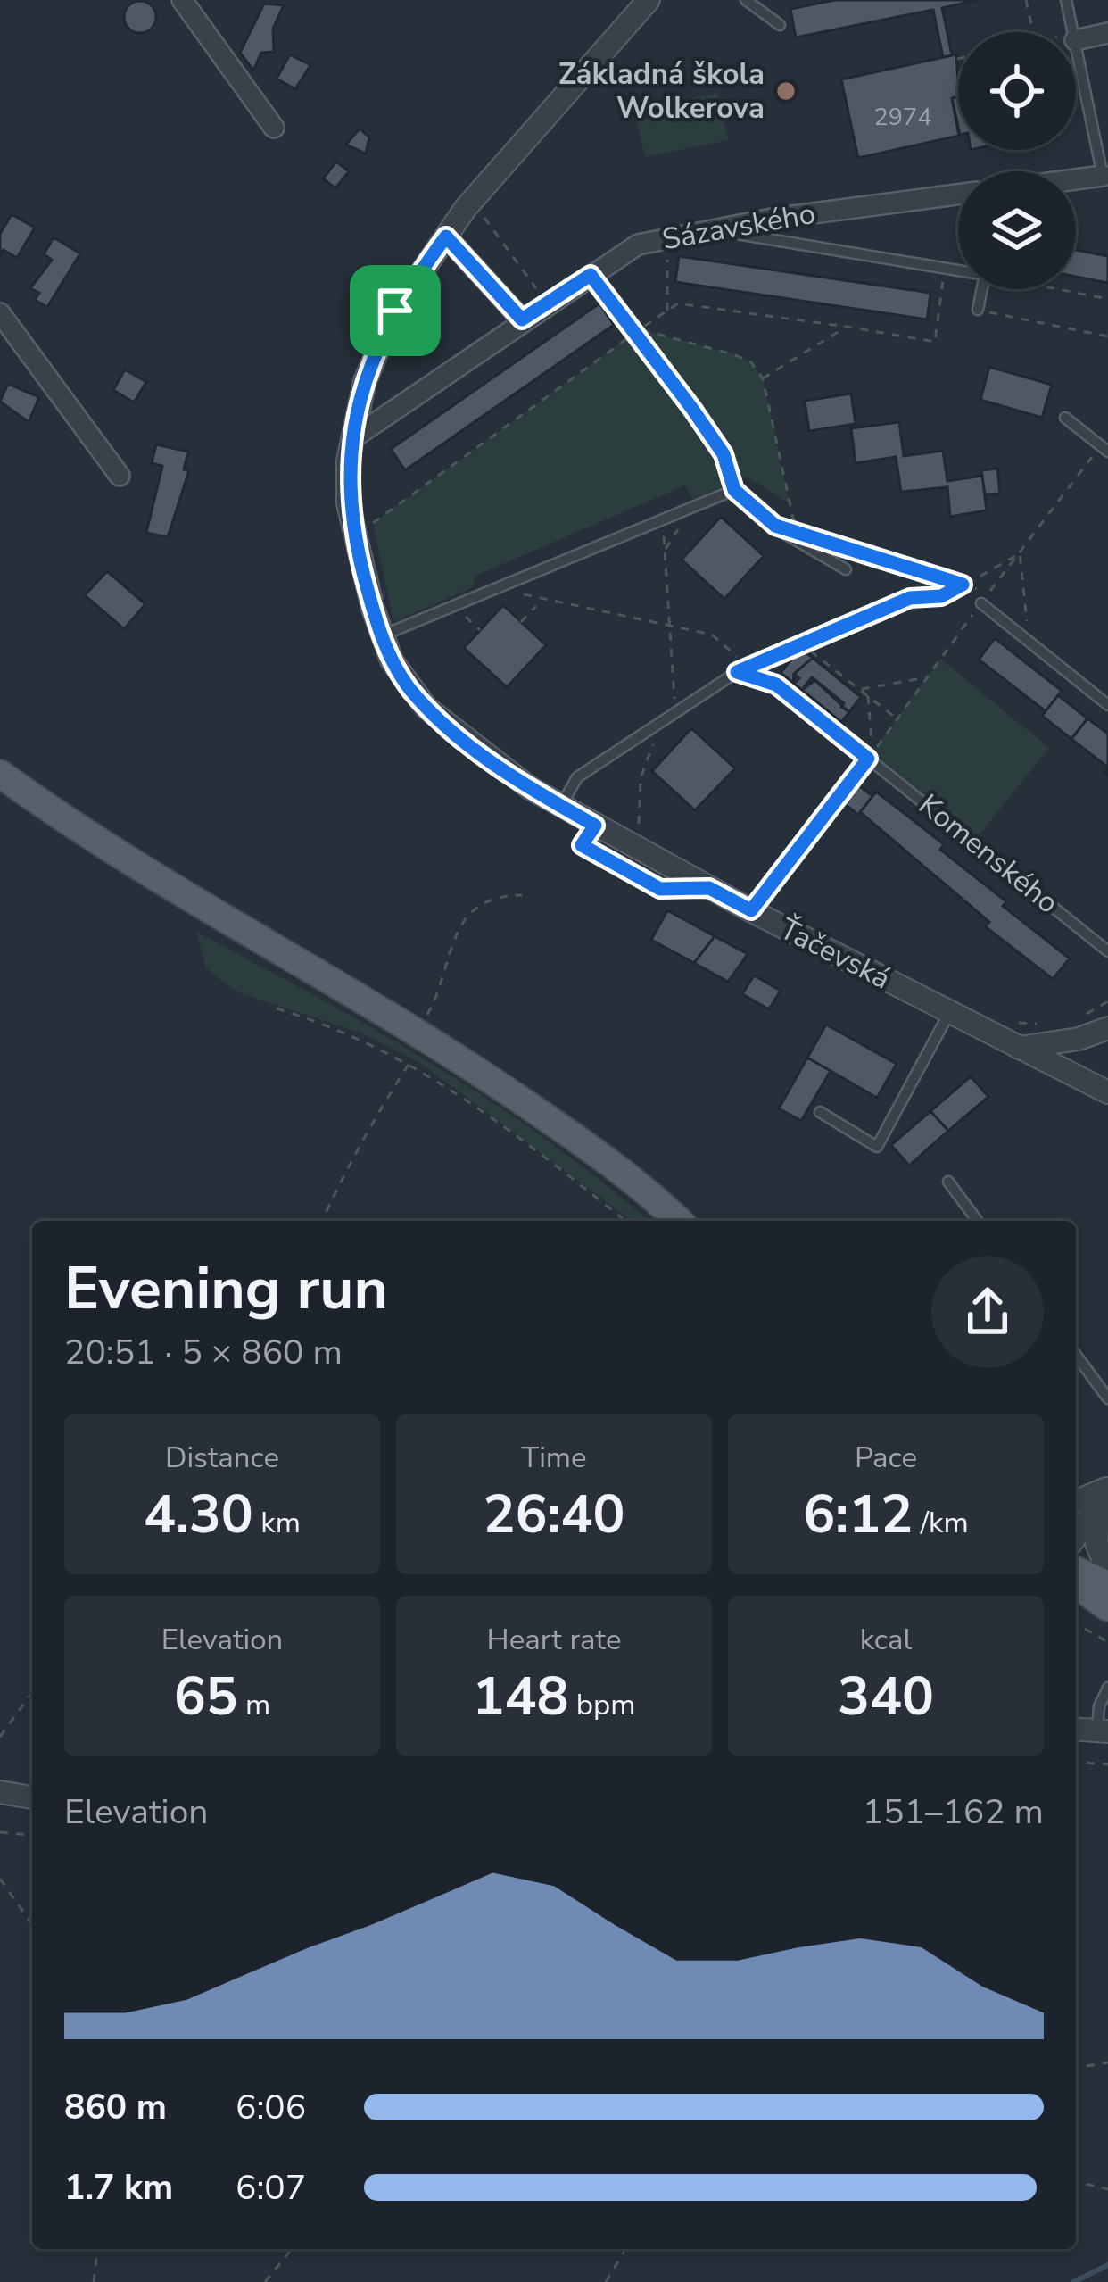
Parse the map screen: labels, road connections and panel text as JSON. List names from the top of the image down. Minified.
{"streets":{"street":["Sázavského","Ťačevská"],"lane":["Komenského"]},"crossings":[["Sázavského","Ťačevská"]],"places":["Základná škola Wolkerova"],"house_numbers":["2974"],"page":{"heading":["Evening run","20:51 · 5 × 860 m"],"stats":[["Distance","4.30 km"],["Time","26:40"],["Pace","6:12 /km"],["Elevation","65 m"],["Heart rate","148 bpm"],["kcal","340"]],"chart":["Elevation","151–162 m"],"list":[{"name":"860 m","note":"6:06"},{"name":"1.7 km","note":"6:07"}]}}
